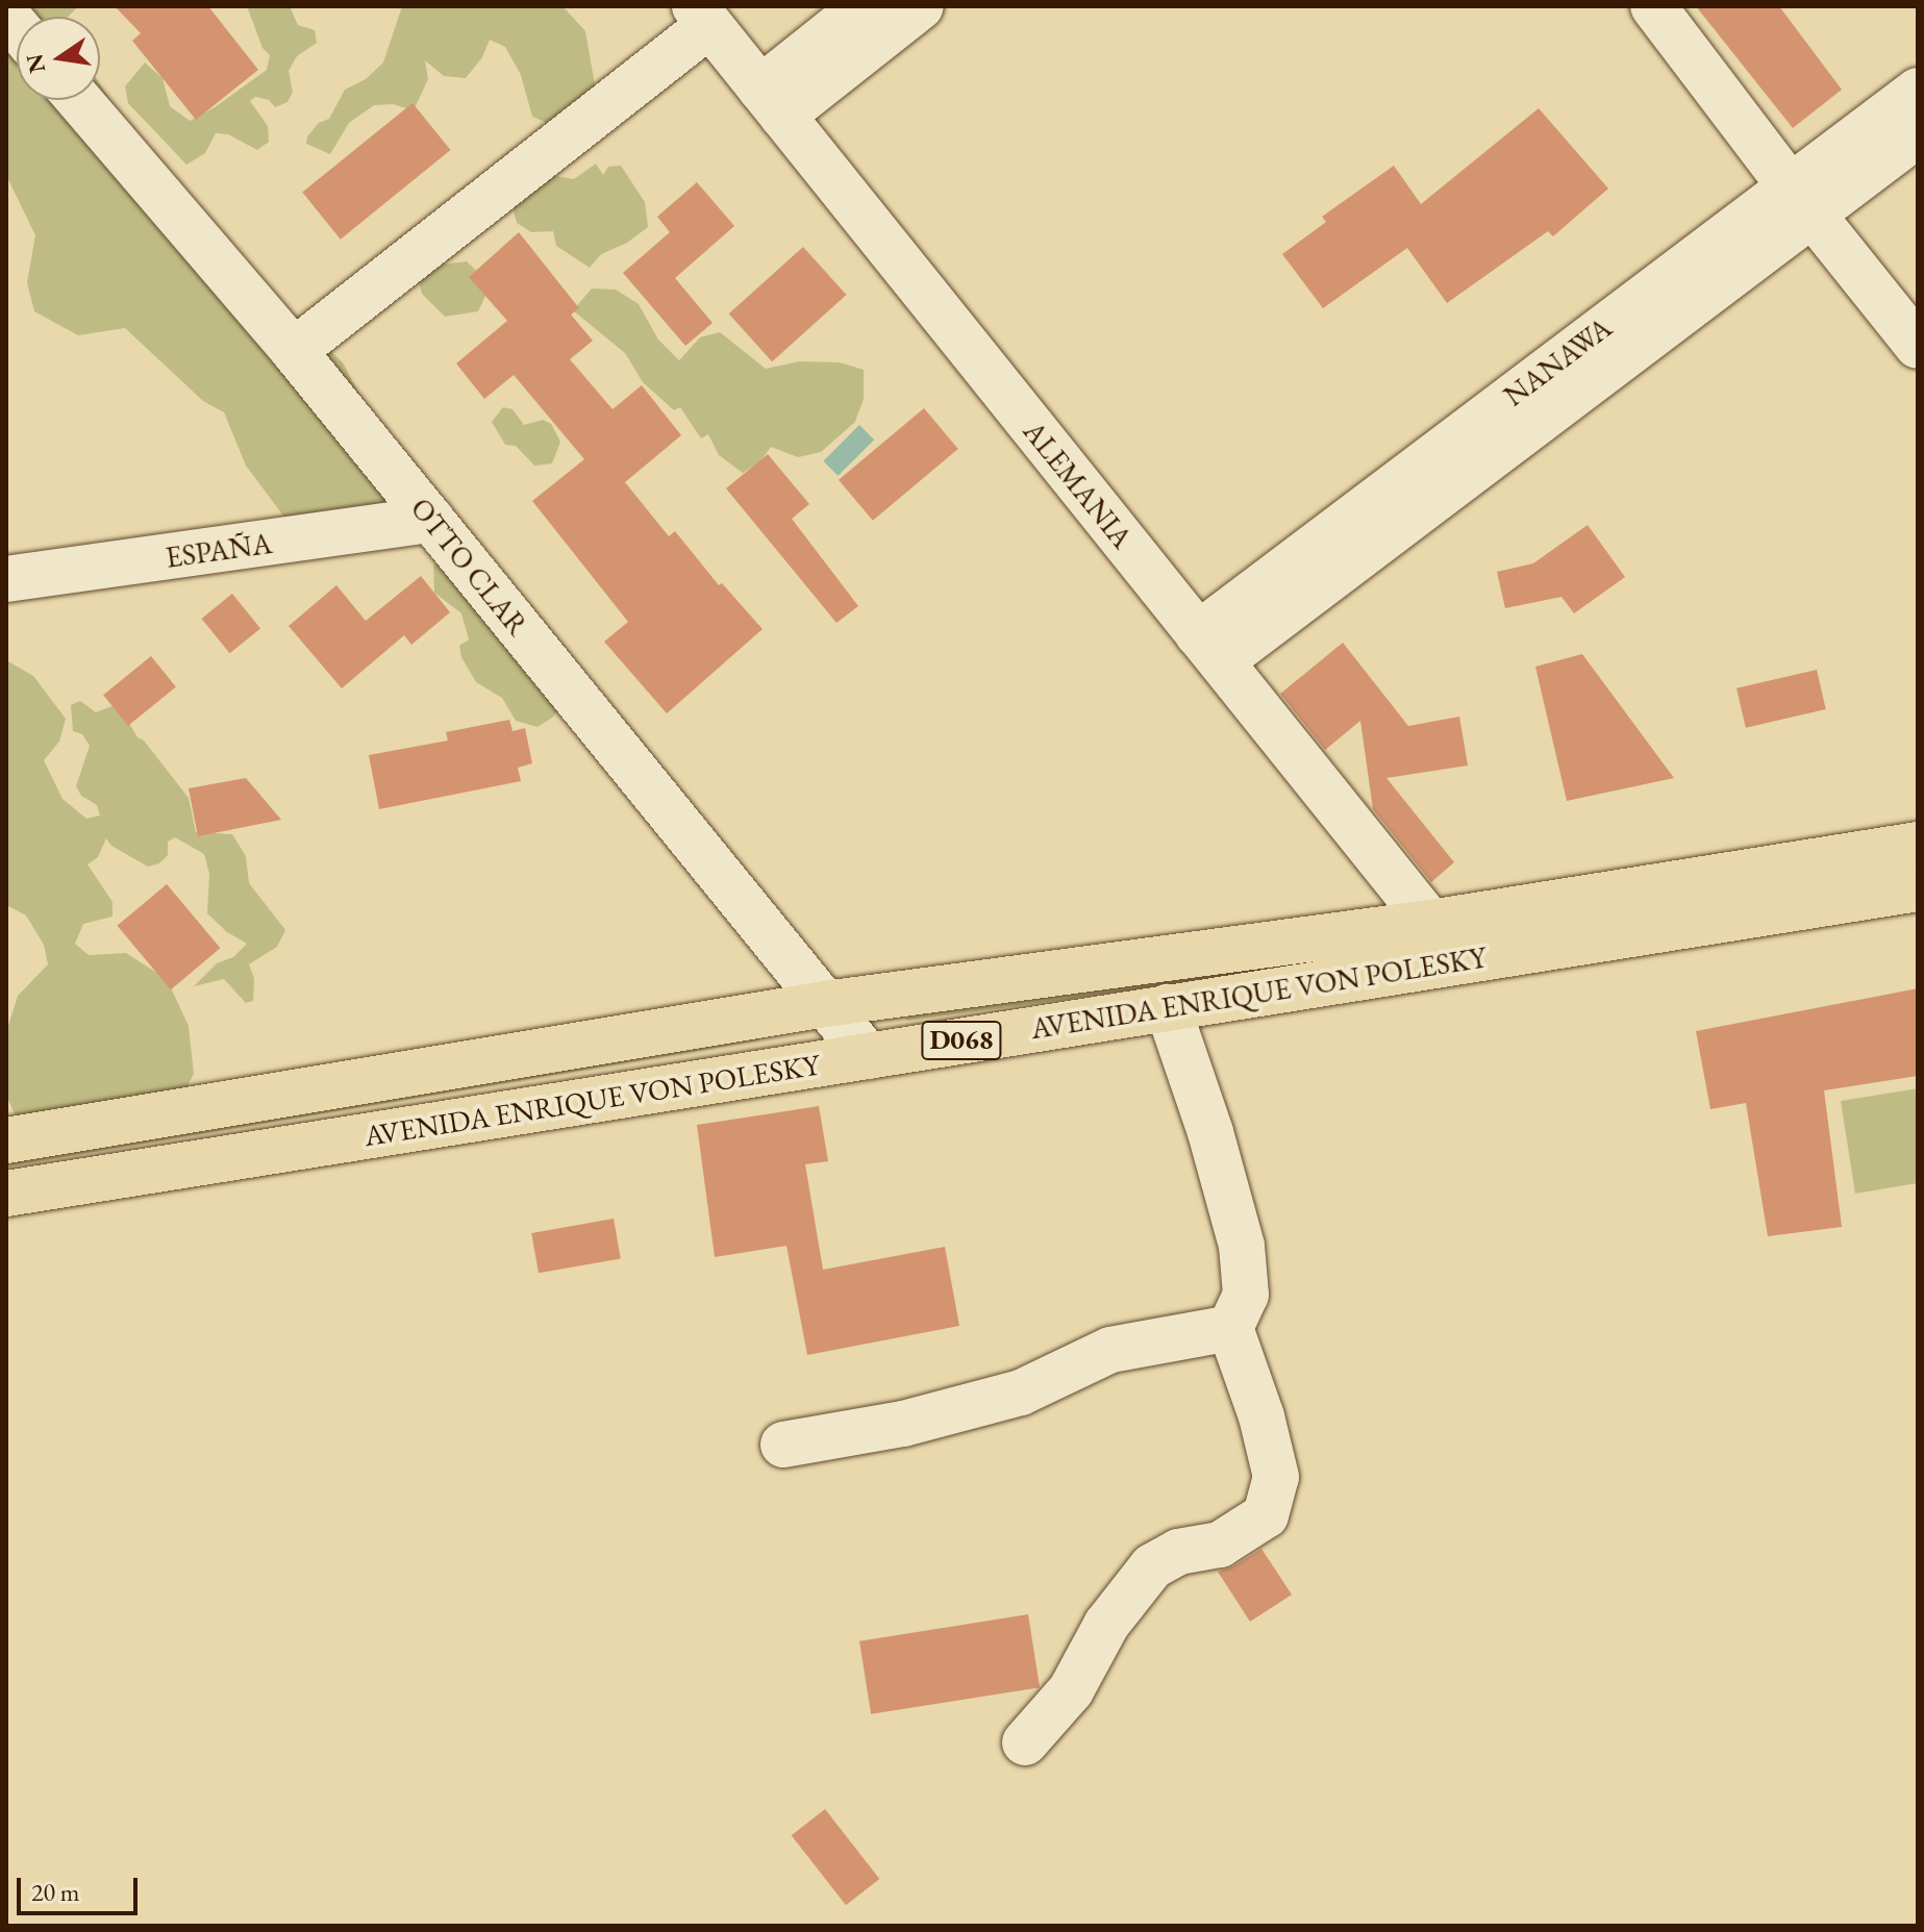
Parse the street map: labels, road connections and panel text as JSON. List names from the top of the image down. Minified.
{"streets":{"main road":["AVENIDA ENRIQUE VON POLESKY","D068"],"street":["NANAWA","ALEMANIA","ESPAÑA","OTTO CLAR"]},"crossings":[["NANAWA","ALEMANIA"],["ALEMANIA","AVENIDA ENRIQUE VON POLESKY"],["ESPAÑA","OTTO CLAR"],["OTTO CLAR","AVENIDA ENRIQUE VON POLESKY"]],"scale_bar":"20 m","north":"left"}
